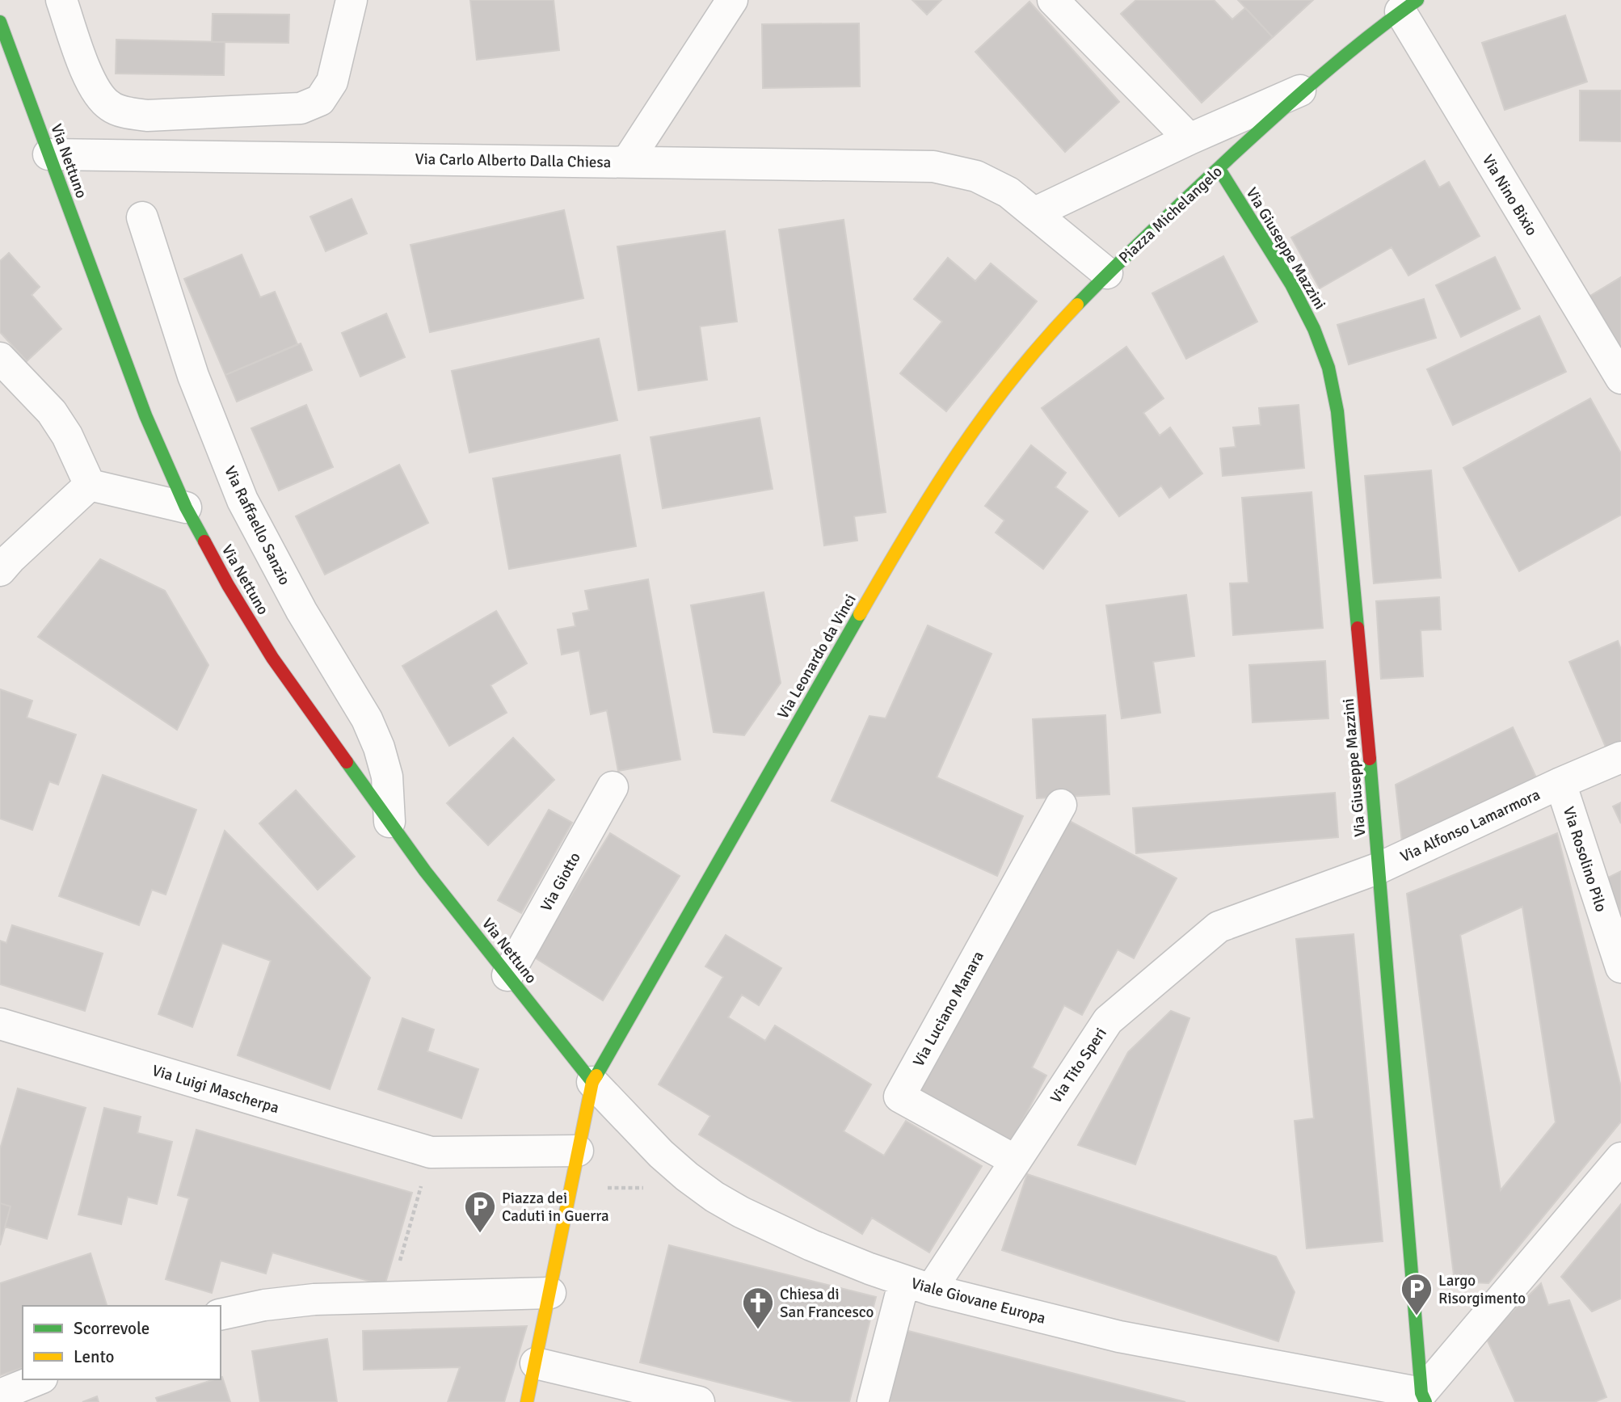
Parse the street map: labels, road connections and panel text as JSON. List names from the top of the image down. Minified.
{"streets":{"street":["Via Carlo Alberto Dalla Chiesa","Via Nettuno","Via Nino Bixio","Piazza Michelangelo","Via Giuseppe Mazzini","Via Raffaello Sanzio","Via Leonardo da Vinci","Via Alfonso Lamarmora","Via Rosolino Pilo","Via Giotto","Via Luciano Manara","Via Tito Speri","Via Luigi Mascherpa","Viale Giovane Europa"]},"crossings":[["Via Carlo Alberto Dalla Chiesa","Via Nettuno"],["Via Carlo Alberto Dalla Chiesa","Piazza Michelangelo"],["Via Nettuno","Via Raffaello Sanzio"],["Via Nettuno","Via Leonardo da Vinci"],["Via Nettuno","Via Giotto"],["Via Nettuno","Viale Giovane Europa"],["Via Nino Bixio","Piazza Michelangelo"],["Piazza Michelangelo","Via Giuseppe Mazzini"],["Piazza Michelangelo","Via Leonardo da Vinci"],["Via Giuseppe Mazzini","Via Alfonso Lamarmora"],["Via Giuseppe Mazzini","Via Tito Speri"],["Via Giuseppe Mazzini","Viale Giovane Europa"],["Via Leonardo da Vinci","Viale Giovane Europa"],["Via Alfonso Lamarmora","Via Rosolino Pilo"],["Via Alfonso Lamarmora","Via Tito Speri"],["Via Luciano Manara","Via Tito Speri"],["Via Tito Speri","Viale Giovane Europa"]],"places":{"parking":["Piazza dei Caduti in Guerra","Largo Risorgimento"],"church":["Chiesa di San Francesco"]},"legend":["Scorrevole","Lento"]}
